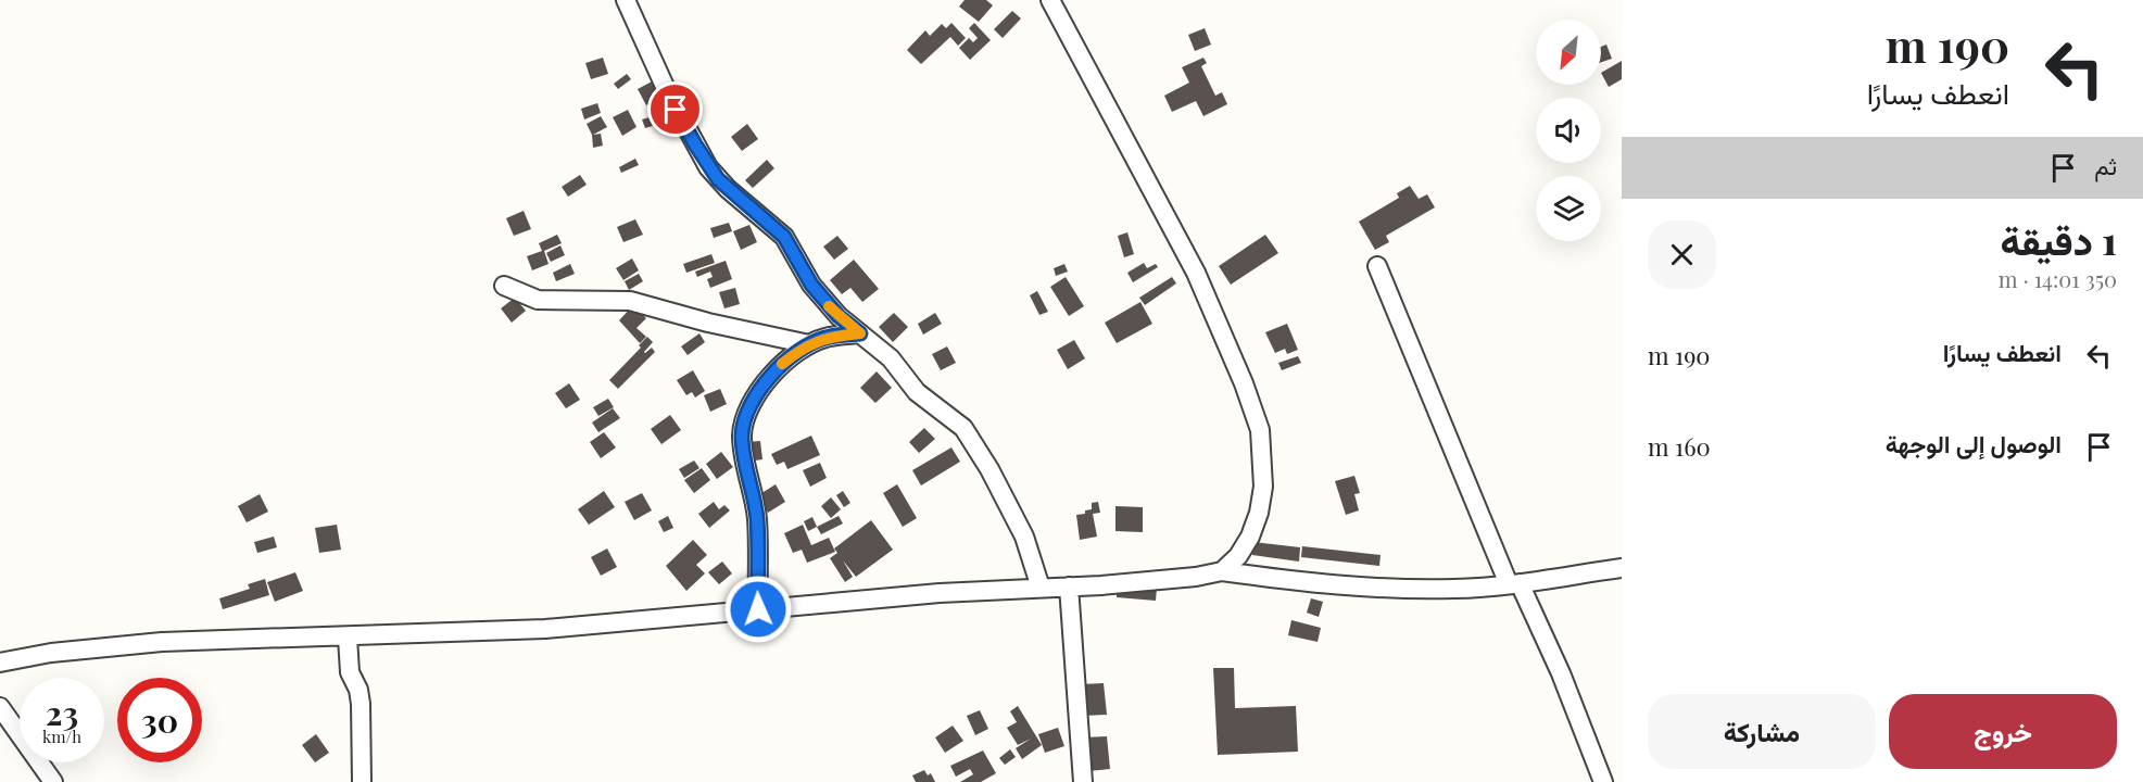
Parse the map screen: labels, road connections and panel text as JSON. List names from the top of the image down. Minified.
{"north":"bottom left","page":{"turn":["190 m","انعطف يسارًا"],"then":"ثم","heading":["1 دقيقة","350 m · 14:01"],"list":[{"name":"انعطف يسارًا","value":"190 m"},{"name":"الوصول إلى الوجهة","value":"160 m"}],"speed":"23 km/h","limit":"30","buttons":["خروج","مشاركة"]}}
